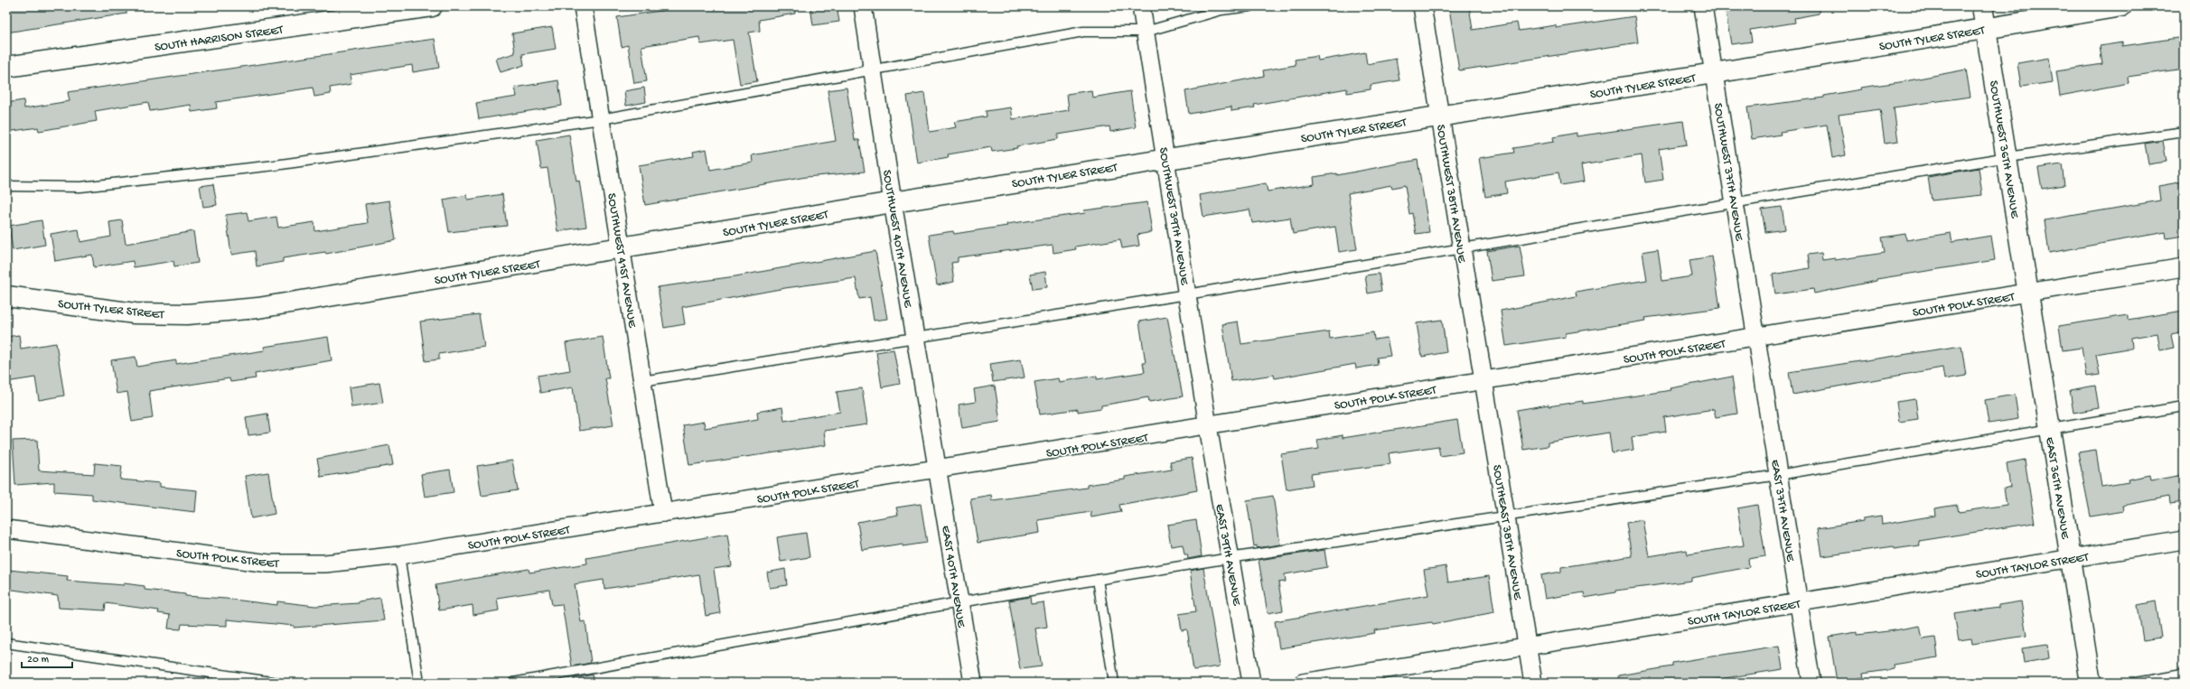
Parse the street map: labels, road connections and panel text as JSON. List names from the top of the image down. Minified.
{"streets":{"main road":["SOUTH HARRISON STREET","SOUTH TYLER STREET","SOUTHWEST 36TH AVENUE","EAST 36TH AVENUE"],"street":["SOUTHWEST 37TH AVENUE","SOUTHWEST 38TH AVENUE","SOUTHWEST 39TH AVENUE","SOUTHWEST 40TH AVENUE","SOUTHWEST 41ST AVENUE","SOUTH POLK STREET","EAST 37TH AVENUE","SOUTHEAST 38TH AVENUE","EAST 39TH AVENUE","SOUTH TAYLOR STREET","EAST 40TH AVENUE"]},"crossings":[["SOUTH TYLER STREET","SOUTHWEST 36TH AVENUE"],["SOUTH TYLER STREET","SOUTHWEST 37TH AVENUE"],["SOUTH TYLER STREET","SOUTHWEST 38TH AVENUE"],["SOUTH TYLER STREET","SOUTHWEST 39TH AVENUE"],["SOUTH TYLER STREET","SOUTHWEST 40TH AVENUE"],["SOUTH TYLER STREET","SOUTHWEST 41ST AVENUE"],["SOUTHWEST 36TH AVENUE","SOUTH POLK STREET"],["SOUTHWEST 36TH AVENUE","EAST 36TH AVENUE"],["SOUTHWEST 37TH AVENUE","SOUTH POLK STREET"],["SOUTHWEST 37TH AVENUE","EAST 37TH AVENUE"],["SOUTHWEST 38TH AVENUE","SOUTH POLK STREET"],["SOUTHWEST 38TH AVENUE","SOUTHEAST 38TH AVENUE"],["SOUTHWEST 39TH AVENUE","SOUTH POLK STREET"],["SOUTHWEST 39TH AVENUE","EAST 39TH AVENUE"],["SOUTHWEST 40TH AVENUE","SOUTH POLK STREET"],["SOUTHWEST 40TH AVENUE","EAST 40TH AVENUE"],["SOUTHWEST 41ST AVENUE","SOUTH POLK STREET"],["SOUTH POLK STREET","EAST 36TH AVENUE"],["SOUTH POLK STREET","EAST 37TH AVENUE"],["SOUTH POLK STREET","SOUTHEAST 38TH AVENUE"],["SOUTH POLK STREET","EAST 39TH AVENUE"],["SOUTH POLK STREET","EAST 40TH AVENUE"],["EAST 36TH AVENUE","SOUTH TAYLOR STREET"],["EAST 37TH AVENUE","SOUTH TAYLOR STREET"],["SOUTHEAST 38TH AVENUE","SOUTH TAYLOR STREET"]],"scale_bar":"20 m"}
